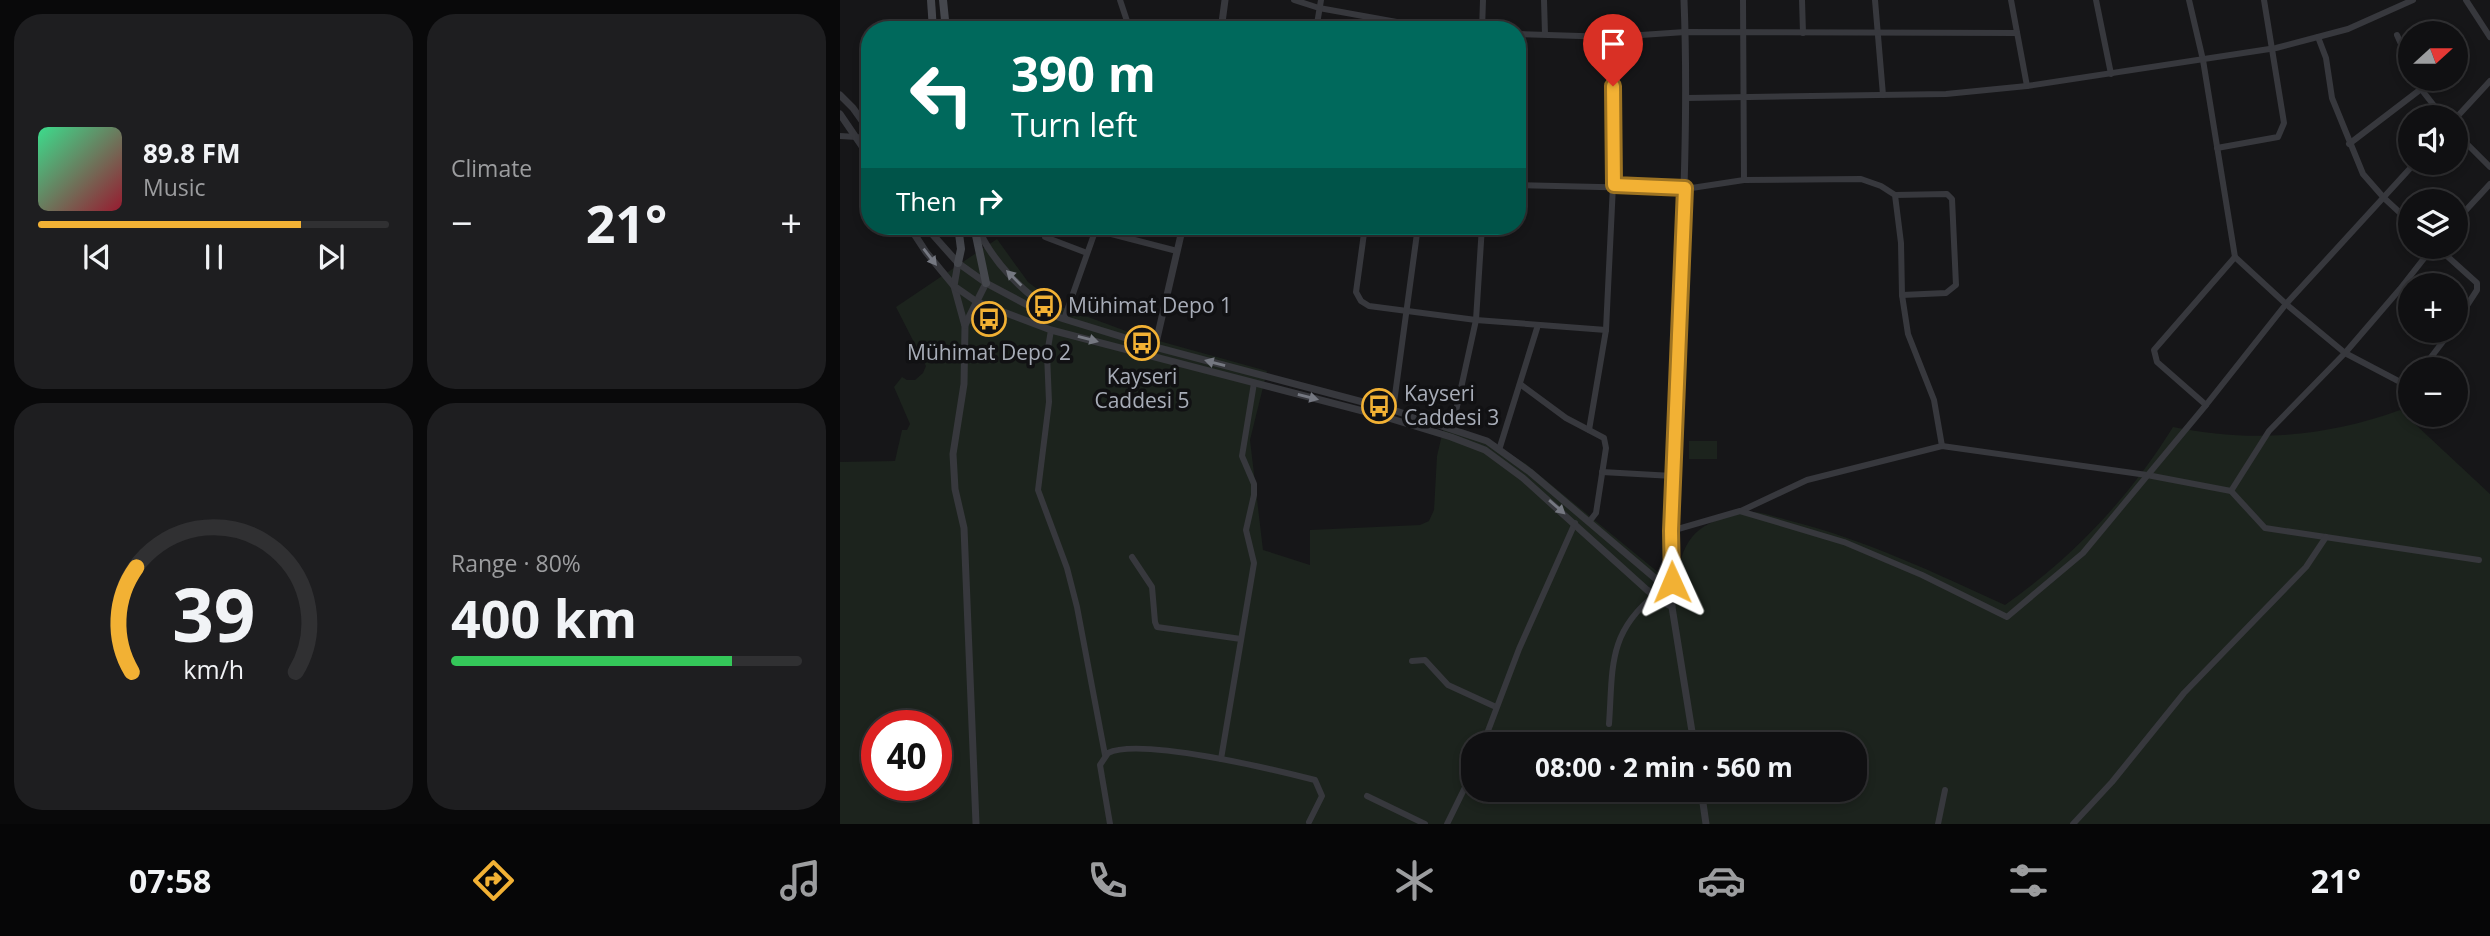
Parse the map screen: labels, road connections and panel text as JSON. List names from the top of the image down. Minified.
{"places":{"bus stop":["Mühimat Depo 1","Mühimat Depo 2","Kayseri Caddesi 5","Kayseri Caddesi 3"]},"north":"right","page":{"tile":["Climate",["Range · 80%","400 km"]],"map_buttons":["+","−"],"turn":["390 m","Turn left"],"song":["89.8 FM","Music"],"then":"Then","heat":["−","21°","+"],"limit":"40","trip":"08:00 · 2 min · 560 m","tabs":["07:58","21°"],"gauge":["39","km/h"]}}
